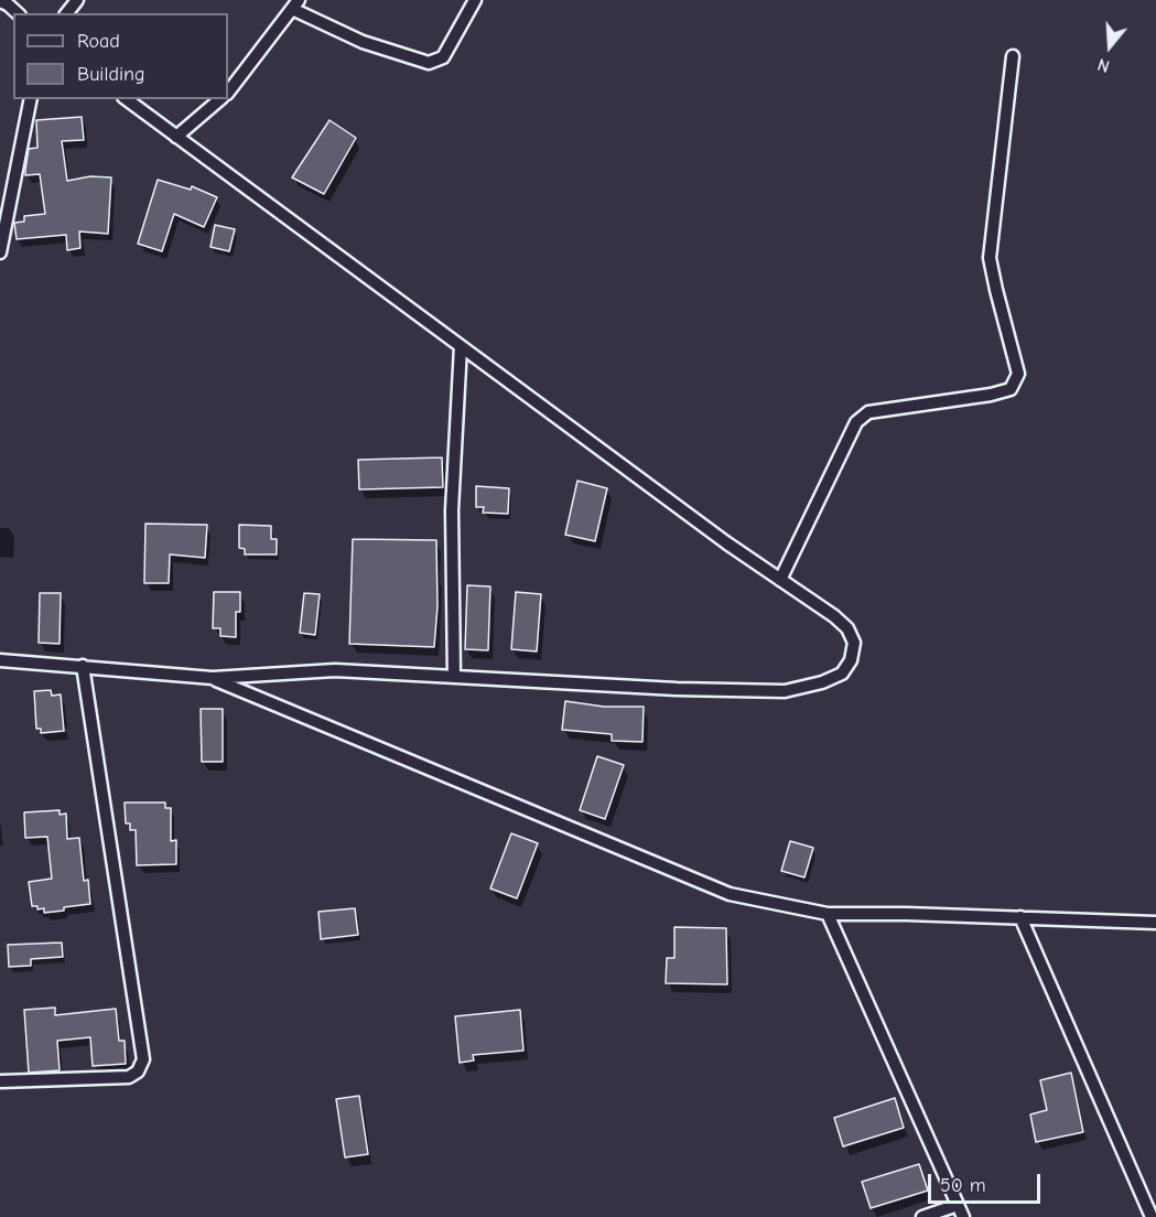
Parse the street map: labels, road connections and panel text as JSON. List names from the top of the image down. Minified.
{"legend":["Road","Building"],"scale_bar":"50 m","north":"bottom"}
